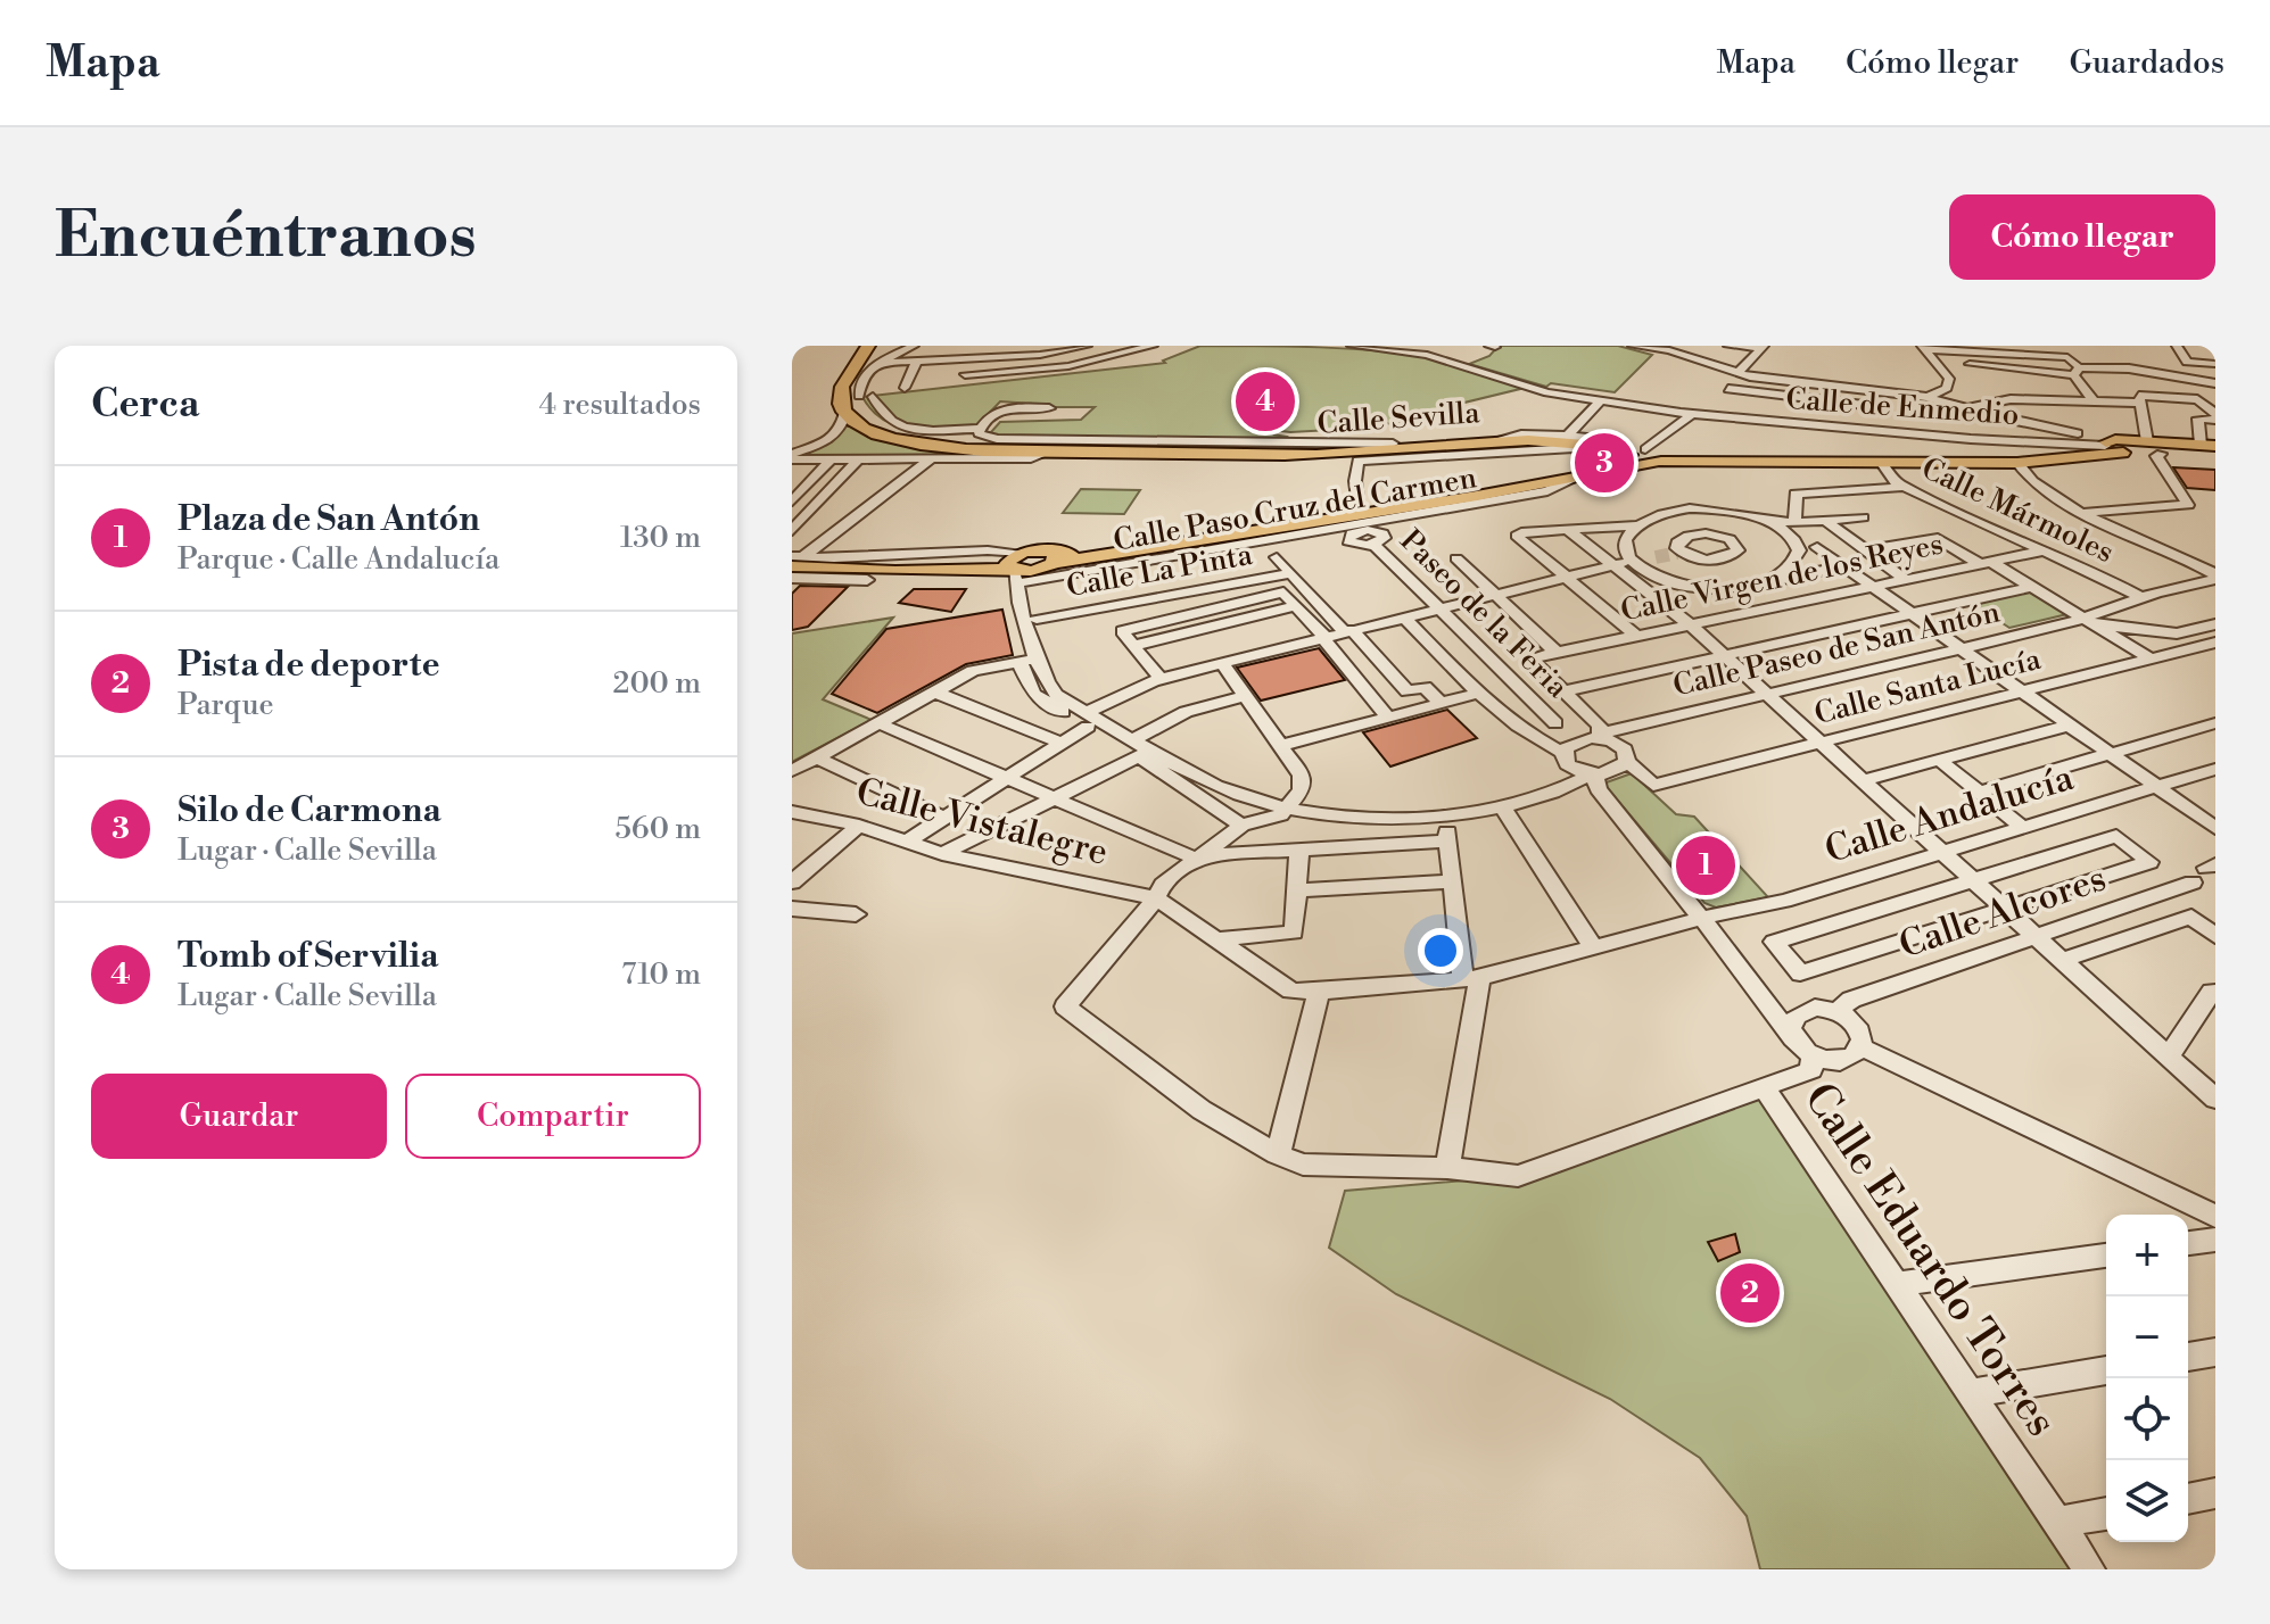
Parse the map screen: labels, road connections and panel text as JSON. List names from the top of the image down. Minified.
{"streets":{"highway":["Calle Sevilla"],"street":["Calle de Enmedio","Calle Paso Cruz del Carmen","Calle Mármoles","Calle La Pinta","Calle Virgen de los Reyes","Paseo de la Feria","Calle Paseo de San Antón","Calle Santa Lucía","Calle Andalucía","Calle Vistalegre","Calle Alcores","Calle Eduardo Torres"]},"crossings":[["Calle Paso Cruz del Carmen","Calle La Pinta"],["Calle Paso Cruz del Carmen","Paseo de la Feria"],["Calle Mármoles","Calle Virgen de los Reyes"],["Calle Virgen de los Reyes","Paseo de la Feria"],["Paseo de la Feria","Calle Paseo de San Antón"],["Paseo de la Feria","Calle Santa Lucía"],["Calle Andalucía","Calle Vistalegre"]],"page":{"header":"Mapa","nav":["Mapa","Cómo llegar","Guardados"],"buttons":["Cómo llegar",["Guardar","Compartir"]],"title":"Encuéntranos","heading":["Cerca","4 resultados"],"pins":["4","3","1","2"],"list":[{"mark":"1","name":"Plaza de San Antón","note":"Parque · Calle Andalucía","value":"130 m"},{"mark":"2","name":"Pista de deporte","note":"Parque","value":"200 m"},{"mark":"3","name":"Silo de Carmona","note":"Lugar · Calle Sevilla","value":"560 m"},{"mark":"4","name":"Tomb of Servilia","note":"Lugar · Calle Sevilla","value":"710 m"}],"map_buttons":["+","−"]}}
